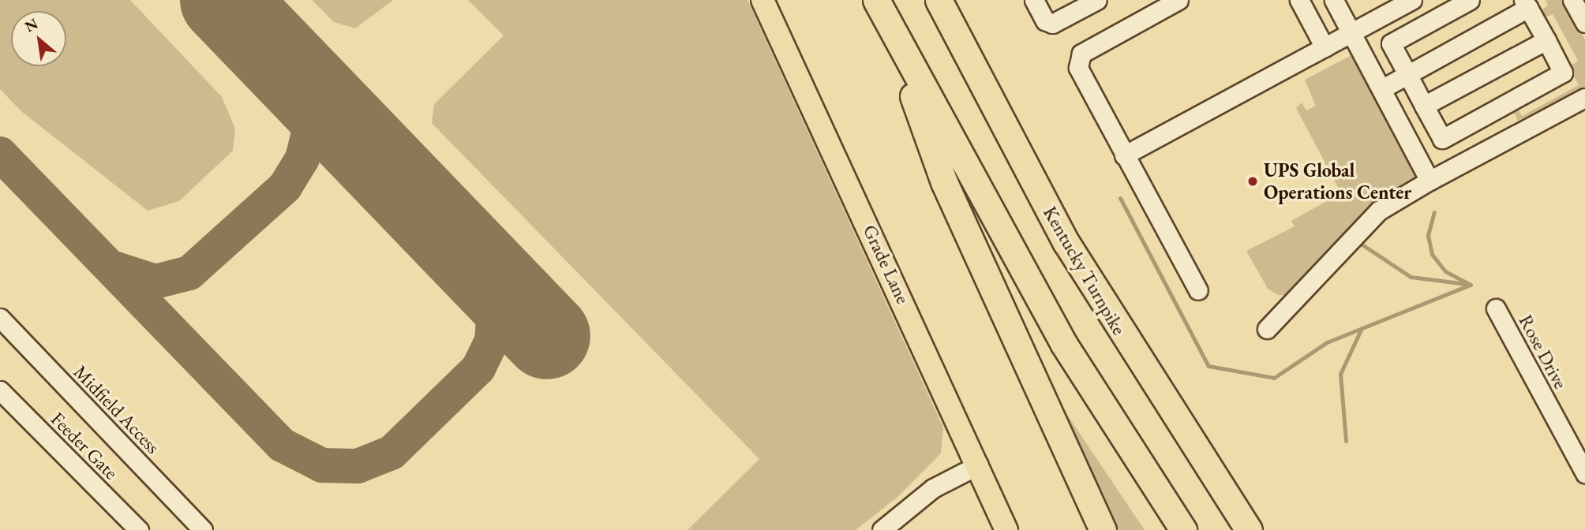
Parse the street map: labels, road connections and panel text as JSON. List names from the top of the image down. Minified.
{"streets":{"highway":["Kentucky Turnpike"],"main road":["Grade Lane"],"street":["Rose Drive","Midfield Access","Feeder Gate"]},"places":["UPS Global Operations Center"],"north":"top left"}
